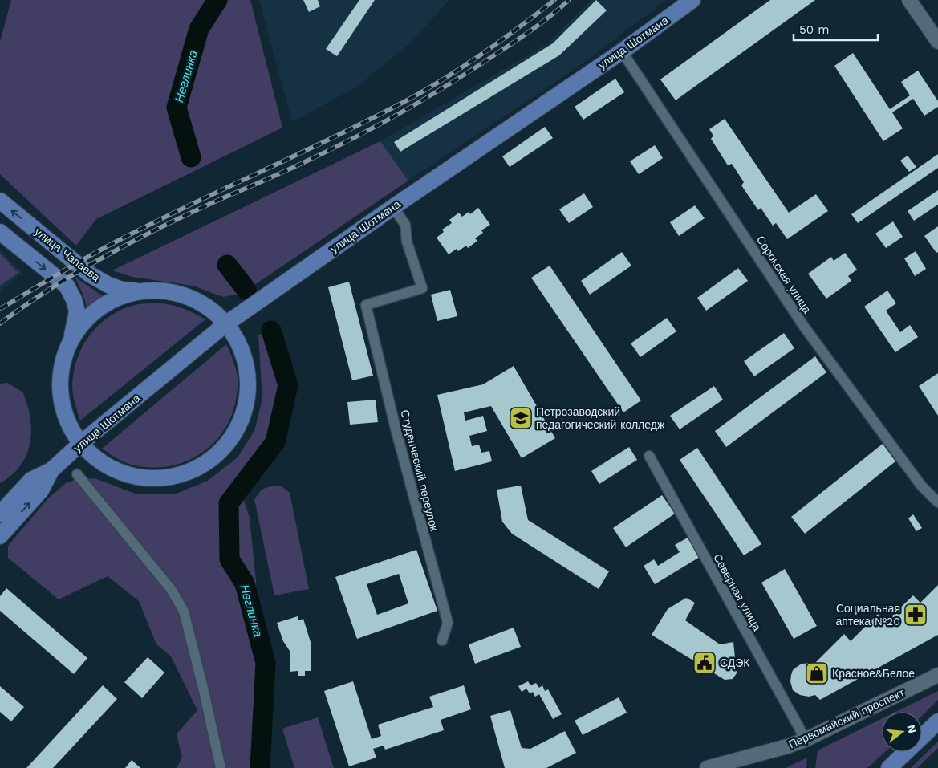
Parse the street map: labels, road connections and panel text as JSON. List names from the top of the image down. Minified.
{"streets":{"main road":["улица Шотмана","улица Чапаева"],"street":["Сорокская улица","Студенческий переулок","Северная улица","Первомайский проспект"]},"crossings":[["улица Шотмана","Сорокская улица"],["улица Шотмана","Студенческий переулок"],["Северная улица","Первомайский проспект"]],"one_way":["улица Чапаева"],"water":["Неглинка"],"places":{"school or university":["Петрозаводский педагогический колледж"],"pharmacy":["Социальная аптека №20"],"public building":["СДЭК"],"shop":["Красное&Белое"]},"scale_bar":"50 m","north":"right"}
